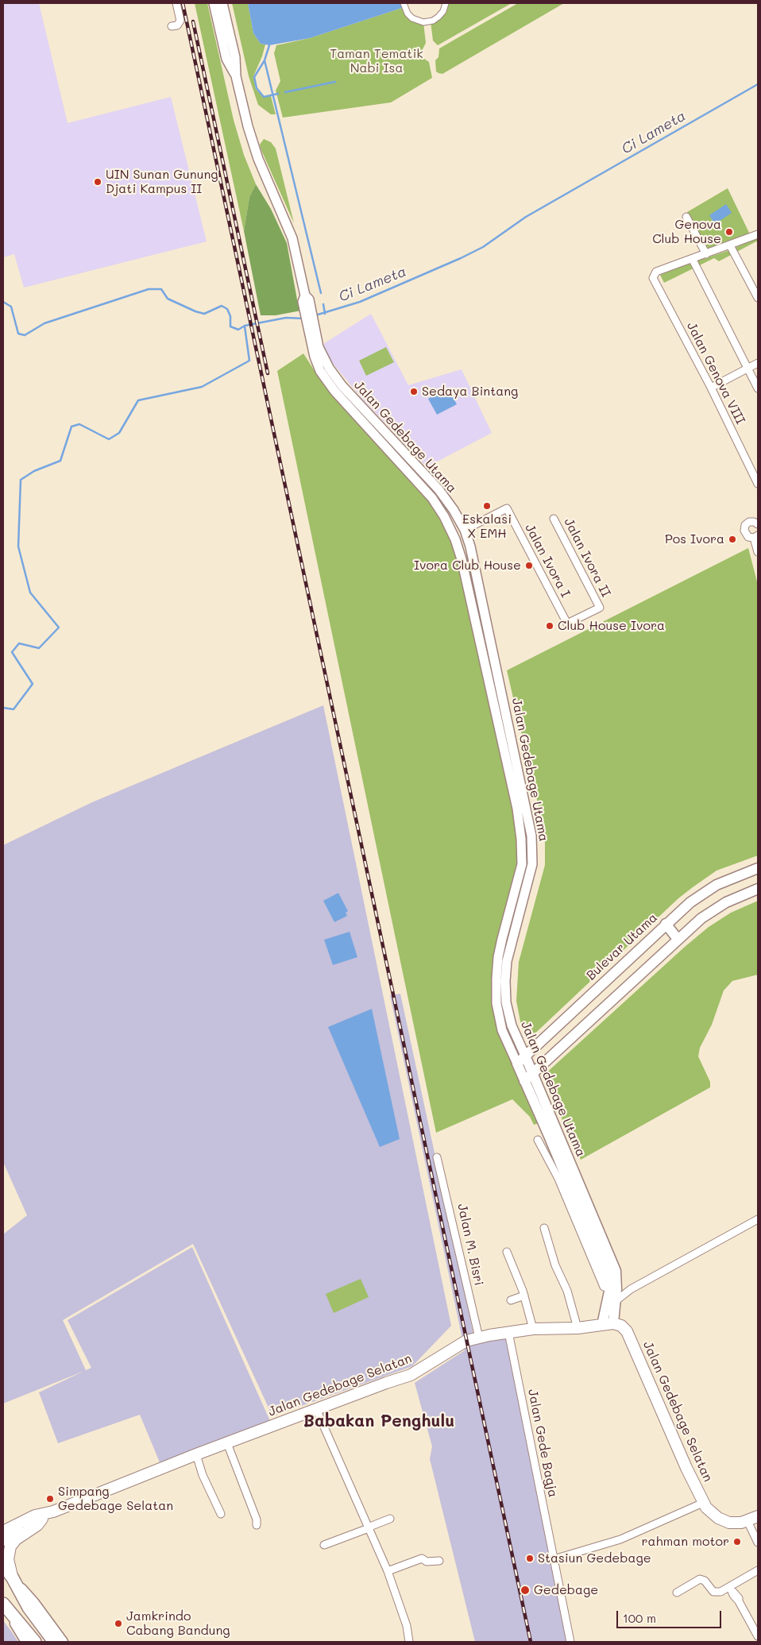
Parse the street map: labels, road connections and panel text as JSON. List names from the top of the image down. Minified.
{"streets":{"main road":["Jalan Gedebage Utama","Bulevar Utama","Jalan Gedebage Selatan"],"street":["Jalan Genova VIII","Jalan Ivora II","Jalan Ivora I","Jalan M. Bisri","Jalan Gede Bagja"]},"crossings":[["Jalan Gedebage Utama","Jalan Ivora I"],["Jalan Gedebage Utama","Bulevar Utama"],["Jalan Gedebage Utama","Jalan Gedebage Selatan"],["Jalan Ivora II","Jalan Ivora I"],["Jalan M. Bisri","Jalan Gedebage Selatan"],["Jalan Gedebage Selatan","Jalan Gede Bagja"]],"districts":["Babakan Penghulu"],"water":["Ci Lameta"],"parks":["Taman Tematik Nabi Isa"],"places":["UIN Sunan Gunung Djati Kampus II","Genova Club House","Sedaya Bintang","Eskalasi X EMH","Pos Ivora","Ivora Club House","Club House Ivora","Simpang Gedebage Selatan","rahman motor","Stasiun Gedebage","Gedebage","Jamkrindo Cabang Bandung"],"scale_bar":"100 m"}
